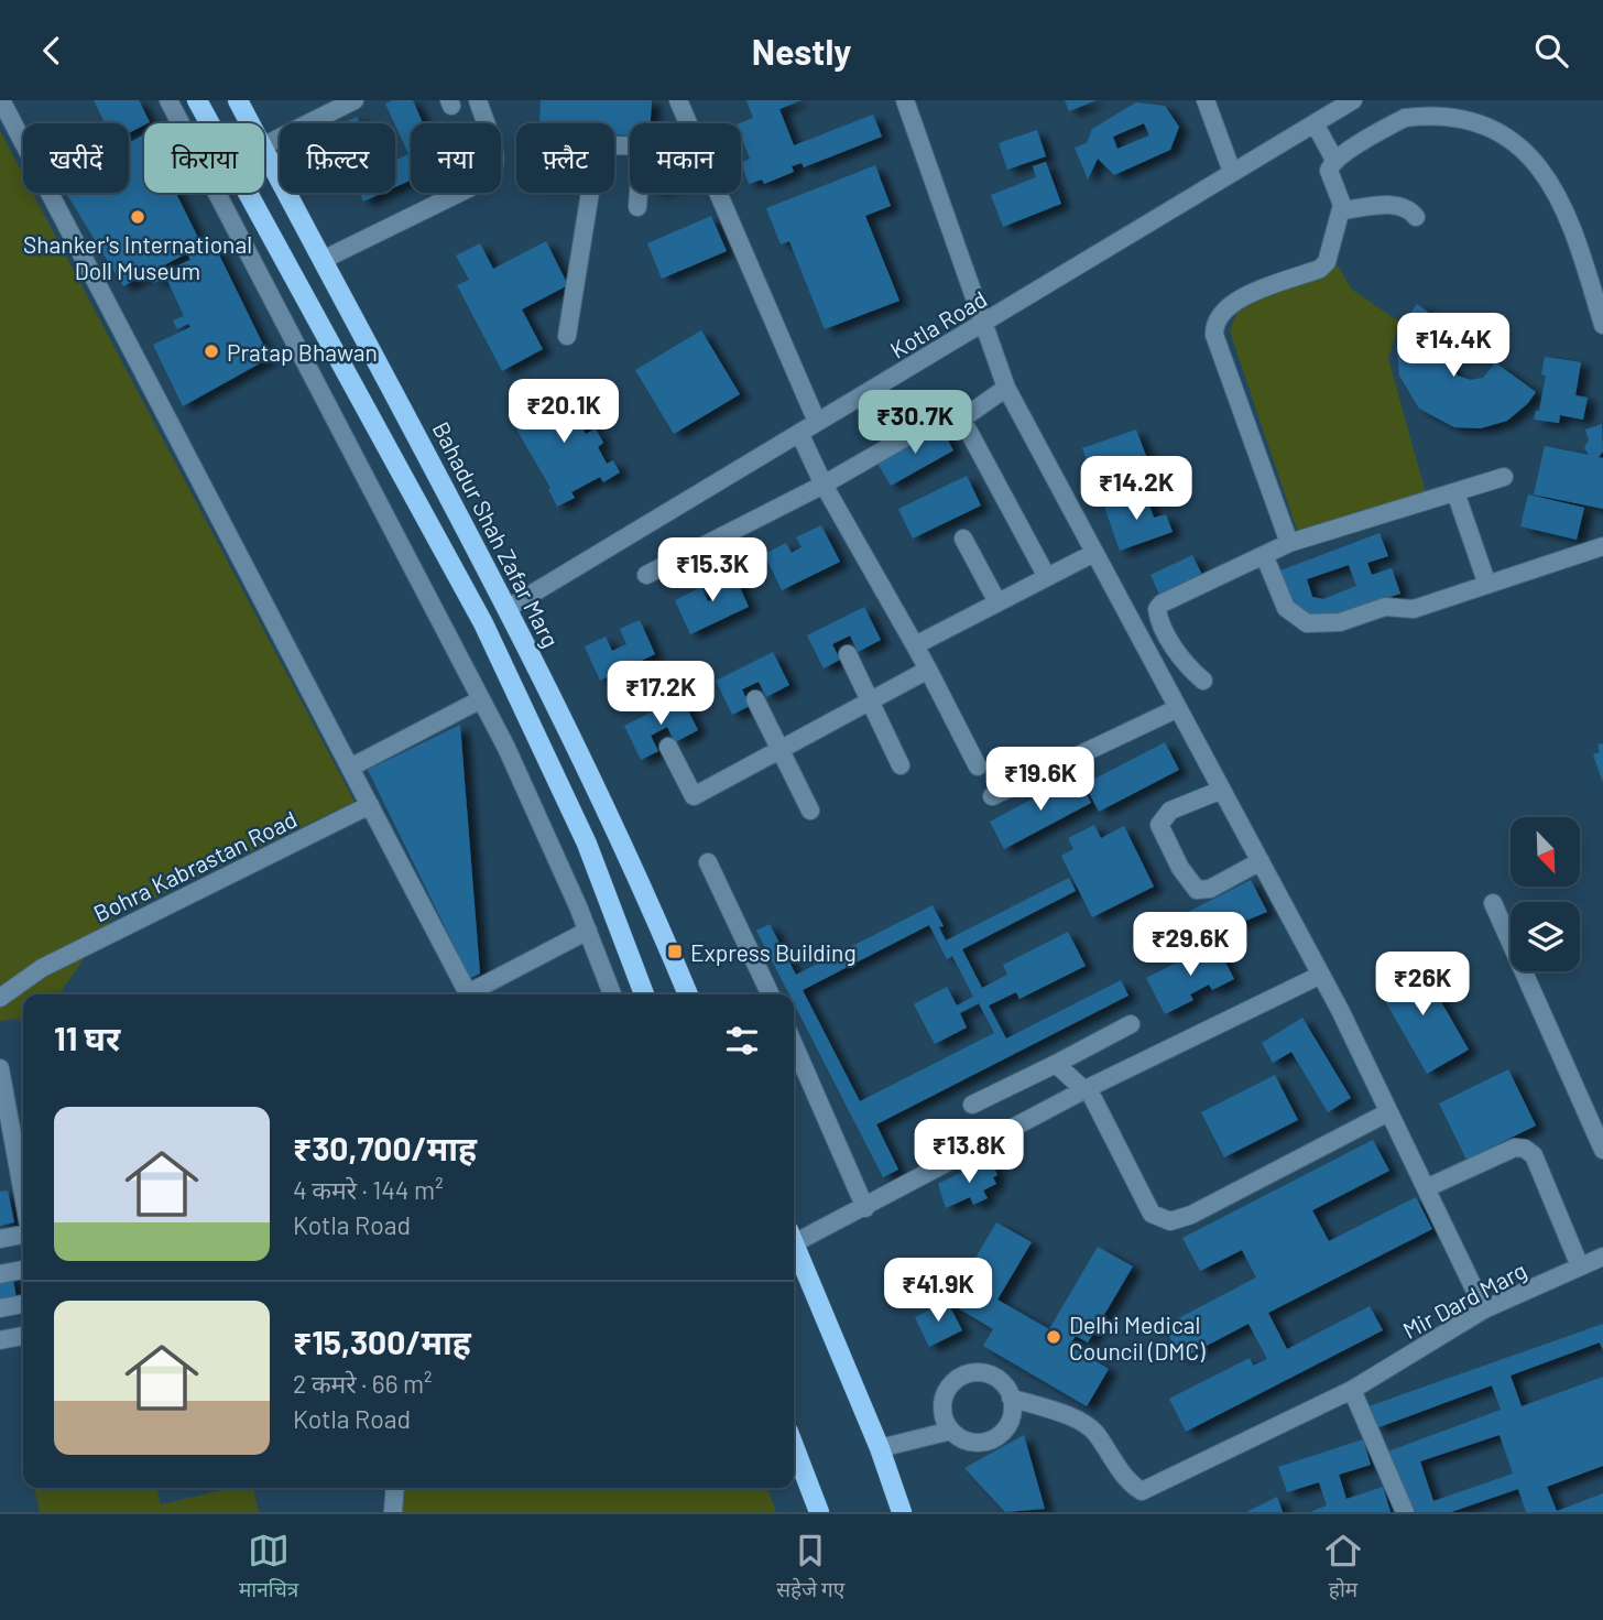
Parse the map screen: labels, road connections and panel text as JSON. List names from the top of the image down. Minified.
{"streets":{"main road":["Bahadur Shah Zafar Marg"],"street":["Kotla Road","Bohra Kabrastan Road","Mir Dard Marg"]},"crossings":[["Kotla Road","Bahadur Shah Zafar Marg"]],"places":{"other":["Shanker's International Doll Museum","Pratap Bhawan","Delhi Medical Council (DMC)"],"transit":["Express Building"]},"north":"bottom right","page":{"header":"Nestly","chip":["खरीदें","किराया","फ़िल्टर","नया","फ़्लैट","मकान"],"price":["₹14.4K","₹20.1K","₹30.7K","₹14.2K","₹15.3K","₹17.2K","₹19.6K","₹29.6K","₹26K","₹13.8K","₹41.9K"],"heading":"11 घर","list":[{"name":"₹30,700/माह","note":"4 कमरे · 144 m² · Kotla Road"},{"name":"₹15,300/माह","note":"2 कमरे · 66 m² · Kotla Road"}],"tabs":["मानचित्र","सहेजे गए","होम"]}}
